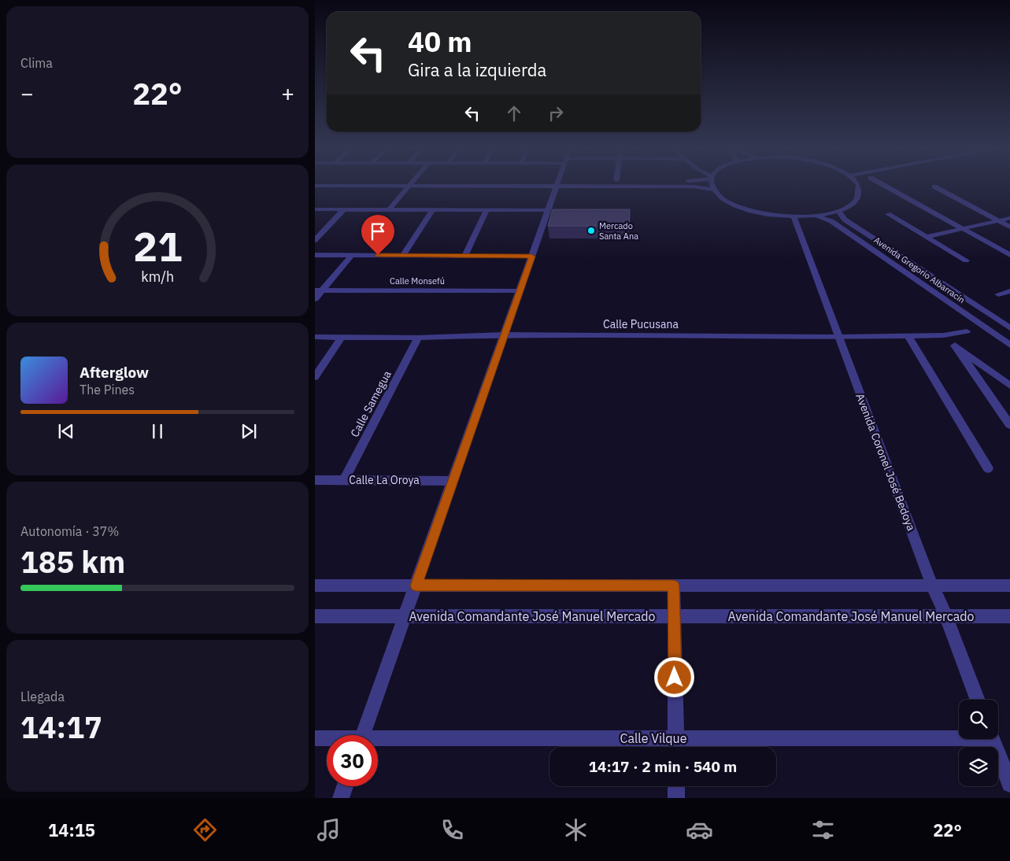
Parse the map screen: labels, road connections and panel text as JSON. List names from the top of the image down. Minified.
{"streets":{"street":["Avenida Gregorio Albarracín","Calle Monsefú","Calle Pucusana","Calle Samegua","Avenida Coronel José Bedoya","Calle La Oroya","Avenida Comandante José Manuel Mercado","Calle Vilque"]},"crossings":[["Calle Pucusana","Calle Samegua"],["Calle Pucusana","Avenida Coronel José Bedoya"],["Calle Samegua","Calle La Oroya"],["Avenida Coronel José Bedoya","Avenida Comandante José Manuel Mercado"]],"places":["Mercado Santa Ana"],"page":{"tile":["Clima",["Autonomía · 37%","185 km"],["Llegada","14:17"]],"turn":["40 m","Gira a la izquierda"],"heat":["−","22°","+"],"song":["Afterglow","The Pines"],"limit":"30","trip":"14:17 · 2 min · 540 m","tabs":["14:15","22°"],"gauge":["21","km/h"]}}
